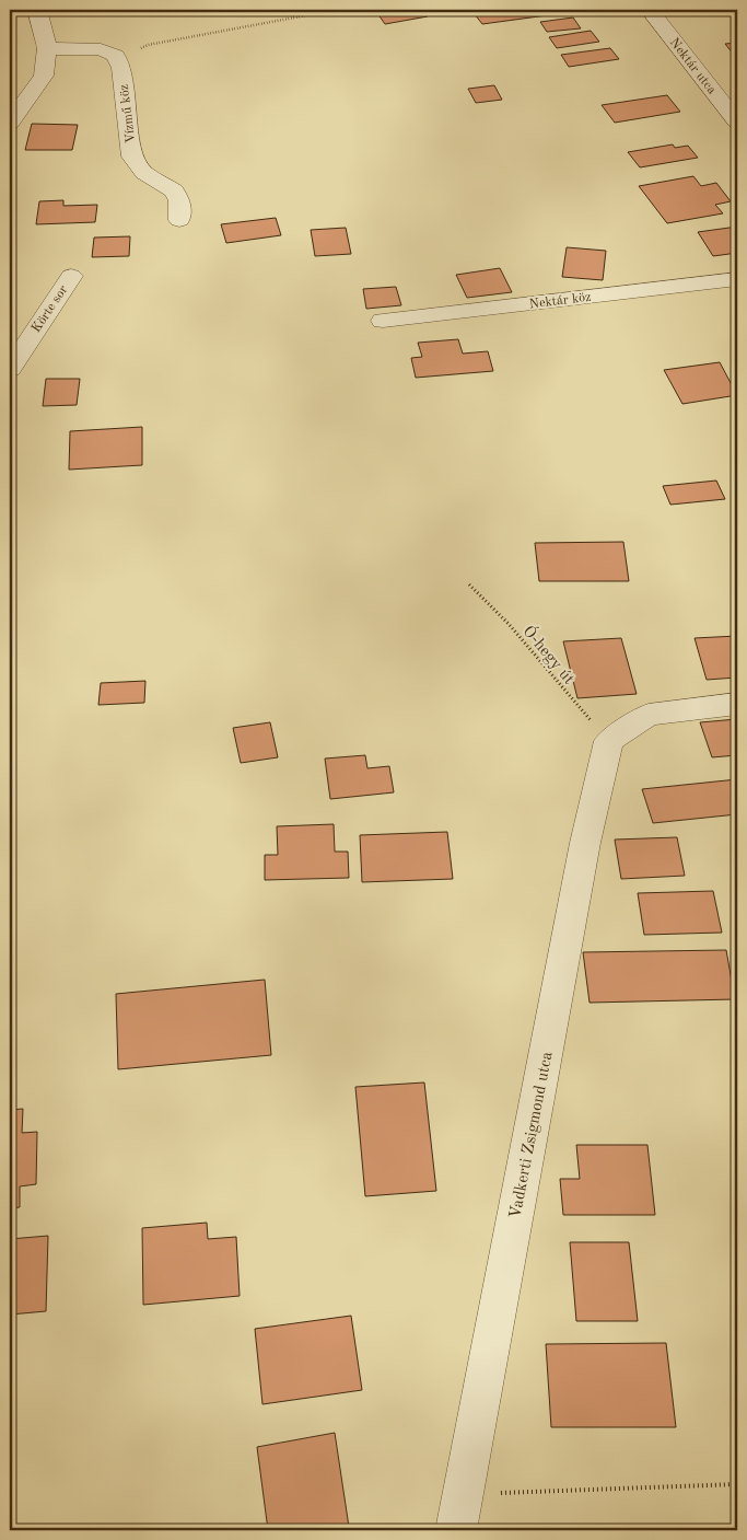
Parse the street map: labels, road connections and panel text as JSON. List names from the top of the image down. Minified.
{"streets":{"street":["Nektár utca","Vízmű köz","Nektár köz","Körte sor","Vadkerti Zsigmond utca"],"path":["Ó-hegy út"]},"crossings":[["Ó-hegy út","Vadkerti Zsigmond utca"]]}
